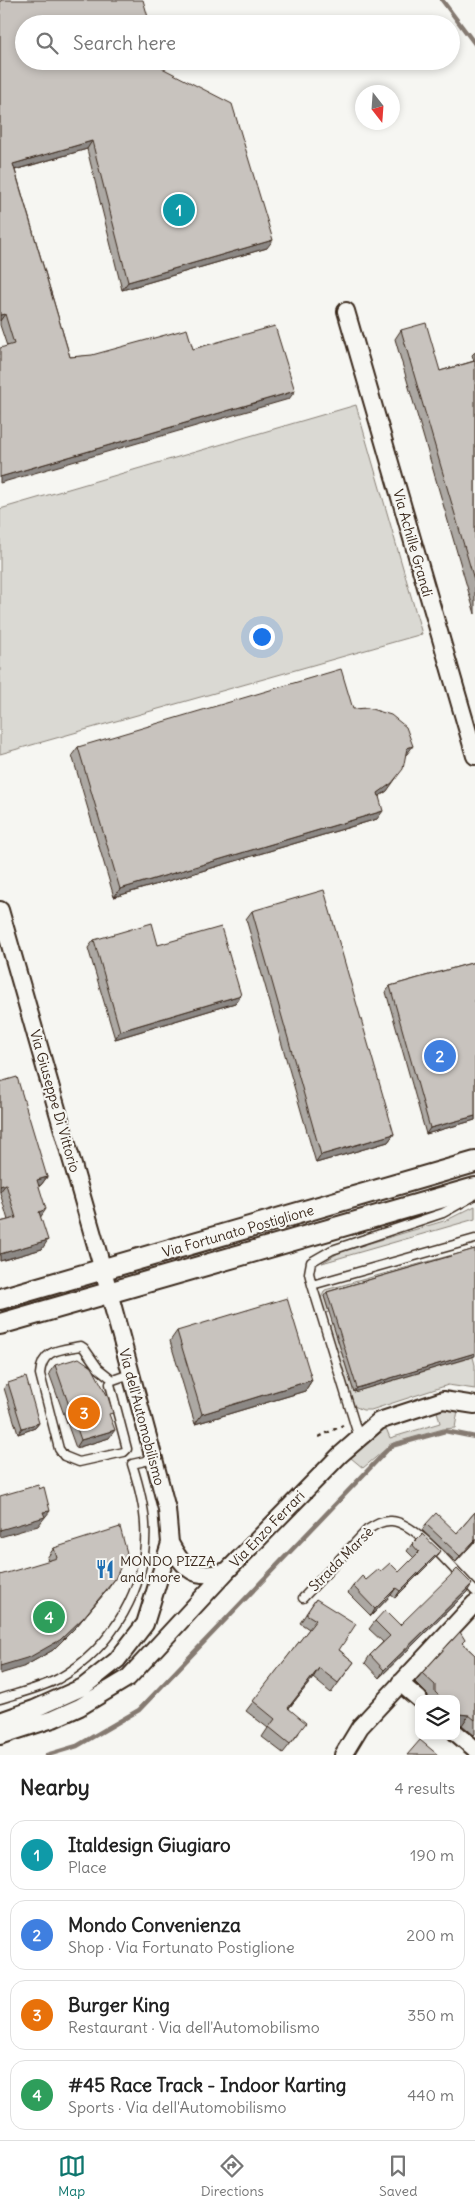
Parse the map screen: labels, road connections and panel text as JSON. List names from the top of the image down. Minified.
{"streets":{"street":["Via Achille Grandi","Via Giuseppe Di Vittorio","Via Fortunato Postiglione","Via dell'Automobilismo","Via Enzo Ferrari"],"lane":["Strada Marsè"]},"crossings":[["Via Giuseppe Di Vittorio","Via Fortunato Postiglione"],["Via Giuseppe Di Vittorio","Via dell'Automobilismo"],["Via Fortunato Postiglione","Via dell'Automobilismo"],["Via dell'Automobilismo","Via Enzo Ferrari"]],"places":{"restaurant":["MONDO PIZZA and more"]},"north":"bottom","page":{"search":"Search here","pins":["1","2","3","4"],"heading":["Nearby","4 results"],"list":[{"mark":"1","name":"Italdesign Giugiaro","note":"Place","value":"190 m"},{"mark":"2","name":"Mondo Convenienza","note":"Shop · Via Fortunato Postiglione","value":"200 m"},{"mark":"3","name":"Burger King","note":"Restaurant · Via dell'Automobilismo","value":"350 m"},{"mark":"4","name":"#45 Race Track - Indoor Karting","note":"Sports · Via dell'Automobilismo","value":"440 m"}],"nav":["Map","Directions","Saved"]}}
